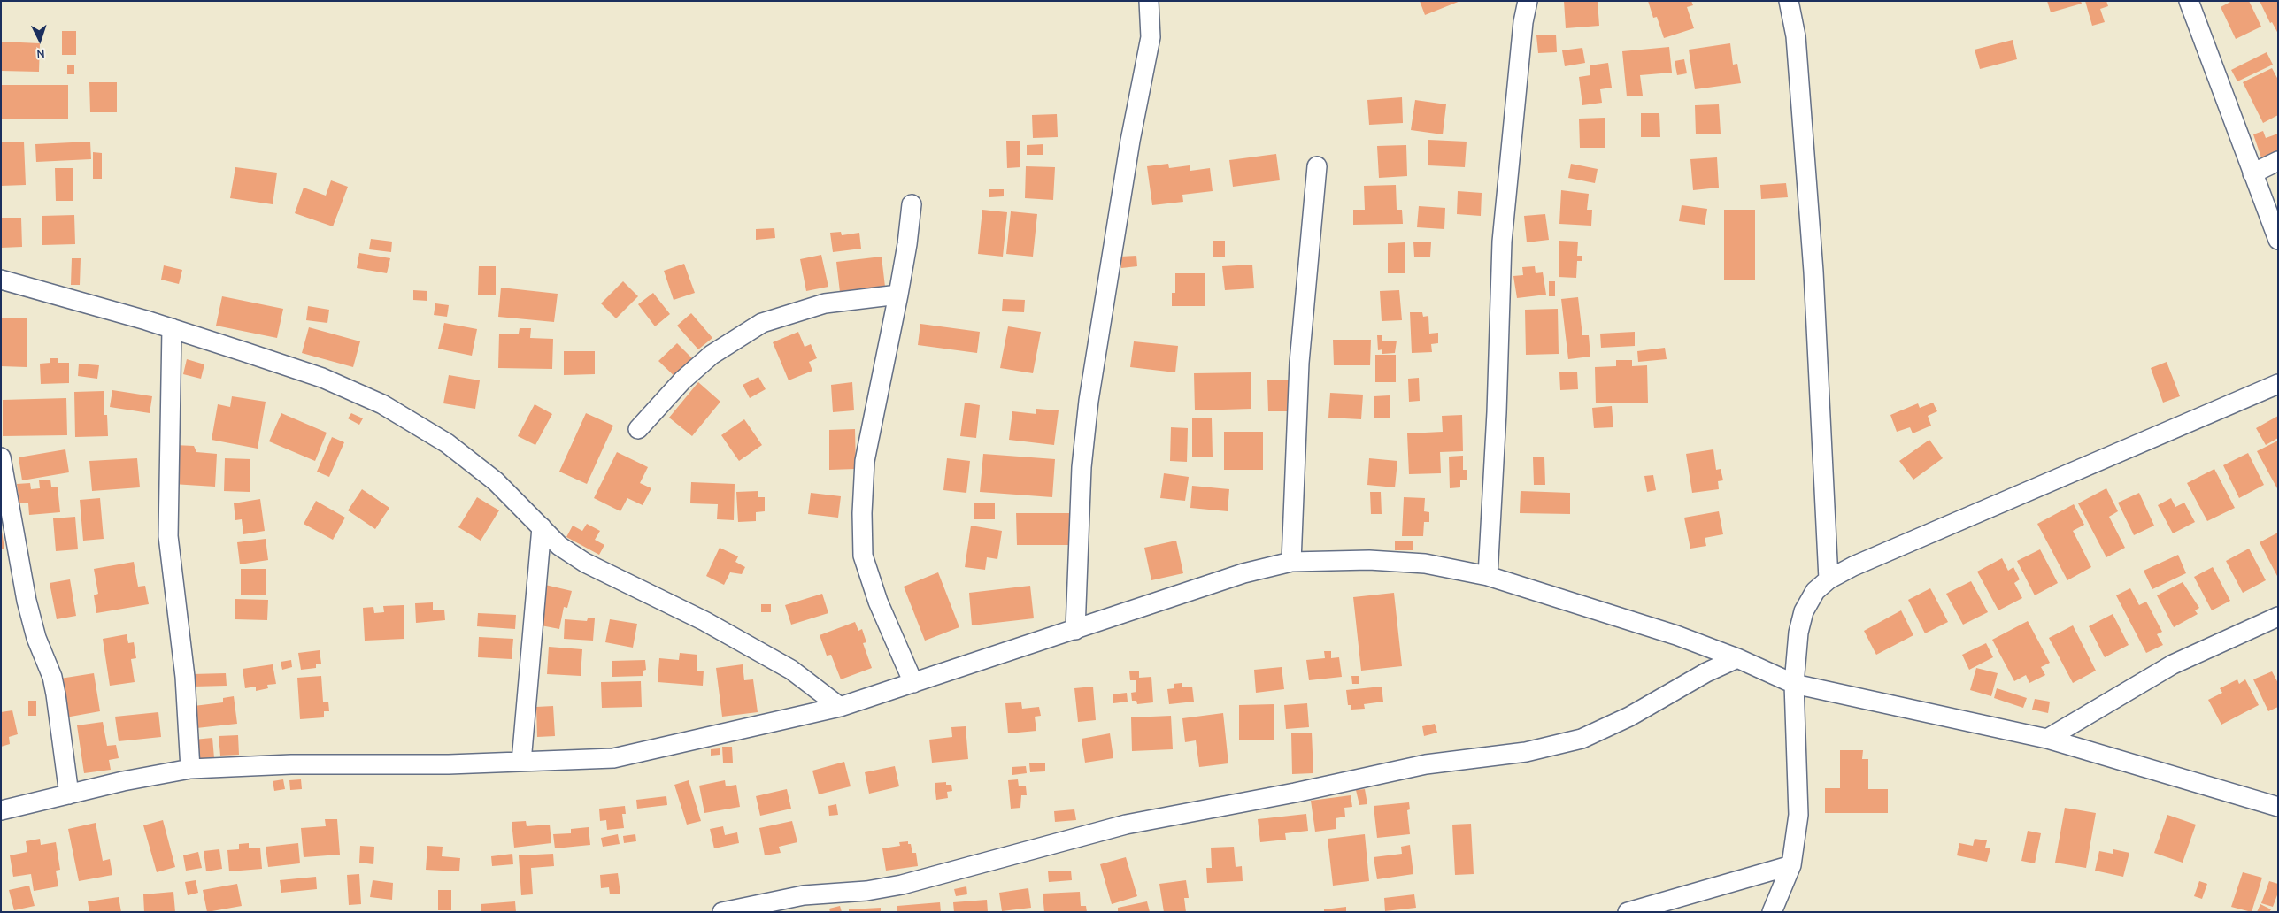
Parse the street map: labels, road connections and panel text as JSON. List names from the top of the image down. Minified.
{"north":"bottom"}
